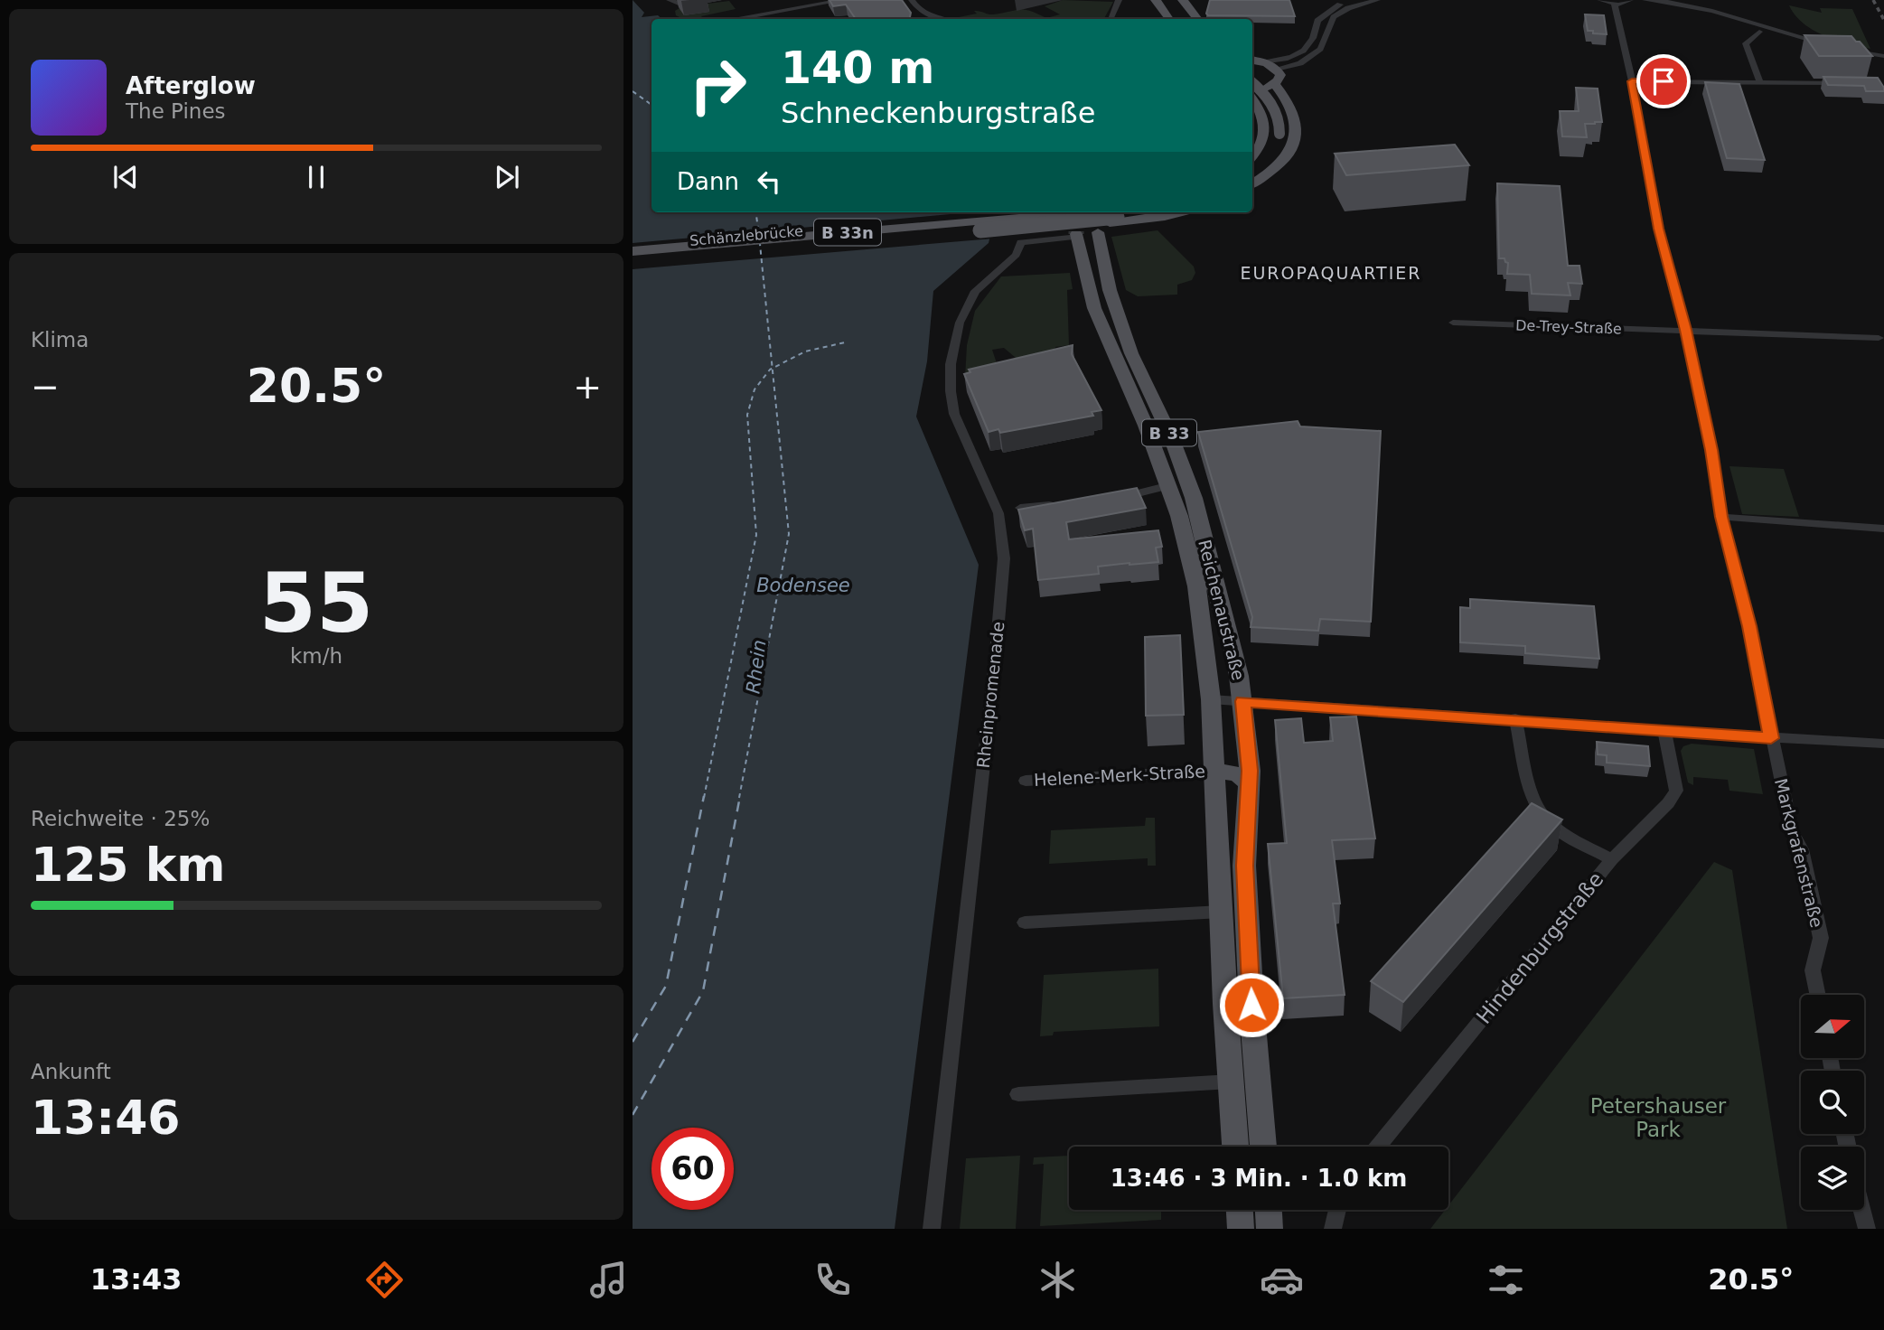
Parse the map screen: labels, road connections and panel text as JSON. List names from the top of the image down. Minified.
{"streets":{"main road":["B 33n","Schänzlebrücke","B 33","Reichenaustraße"],"street":["De-Trey-Straße","Rheinpromenade","Helene-Merk-Straße","Markgrafenstraße","Hindenburgstraße"]},"crossings":[["B 33n","Schänzlebrücke"],["De-Trey-Straße","Markgrafenstraße"],["Reichenaustraße","Rheinpromenade"],["Reichenaustraße","Helene-Merk-Straße"]],"districts":["EUROPAQUARTIER"],"water":["Bodensee","Rhein"],"parks":["Petershauser Park"],"north":"right","page":{"turn":["140 m","Schneckenburgstraße"],"song":["Afterglow","The Pines"],"then":"Dann","tile":["Klima",["55","km/h"],["Reichweite · 25%","125 km"],["Ankunft","13:46"]],"heat":["−","20.5°","+"],"limit":"60","trip":"13:46 · 3 Min. · 1.0 km","tabs":["13:43","20.5°"]}}
